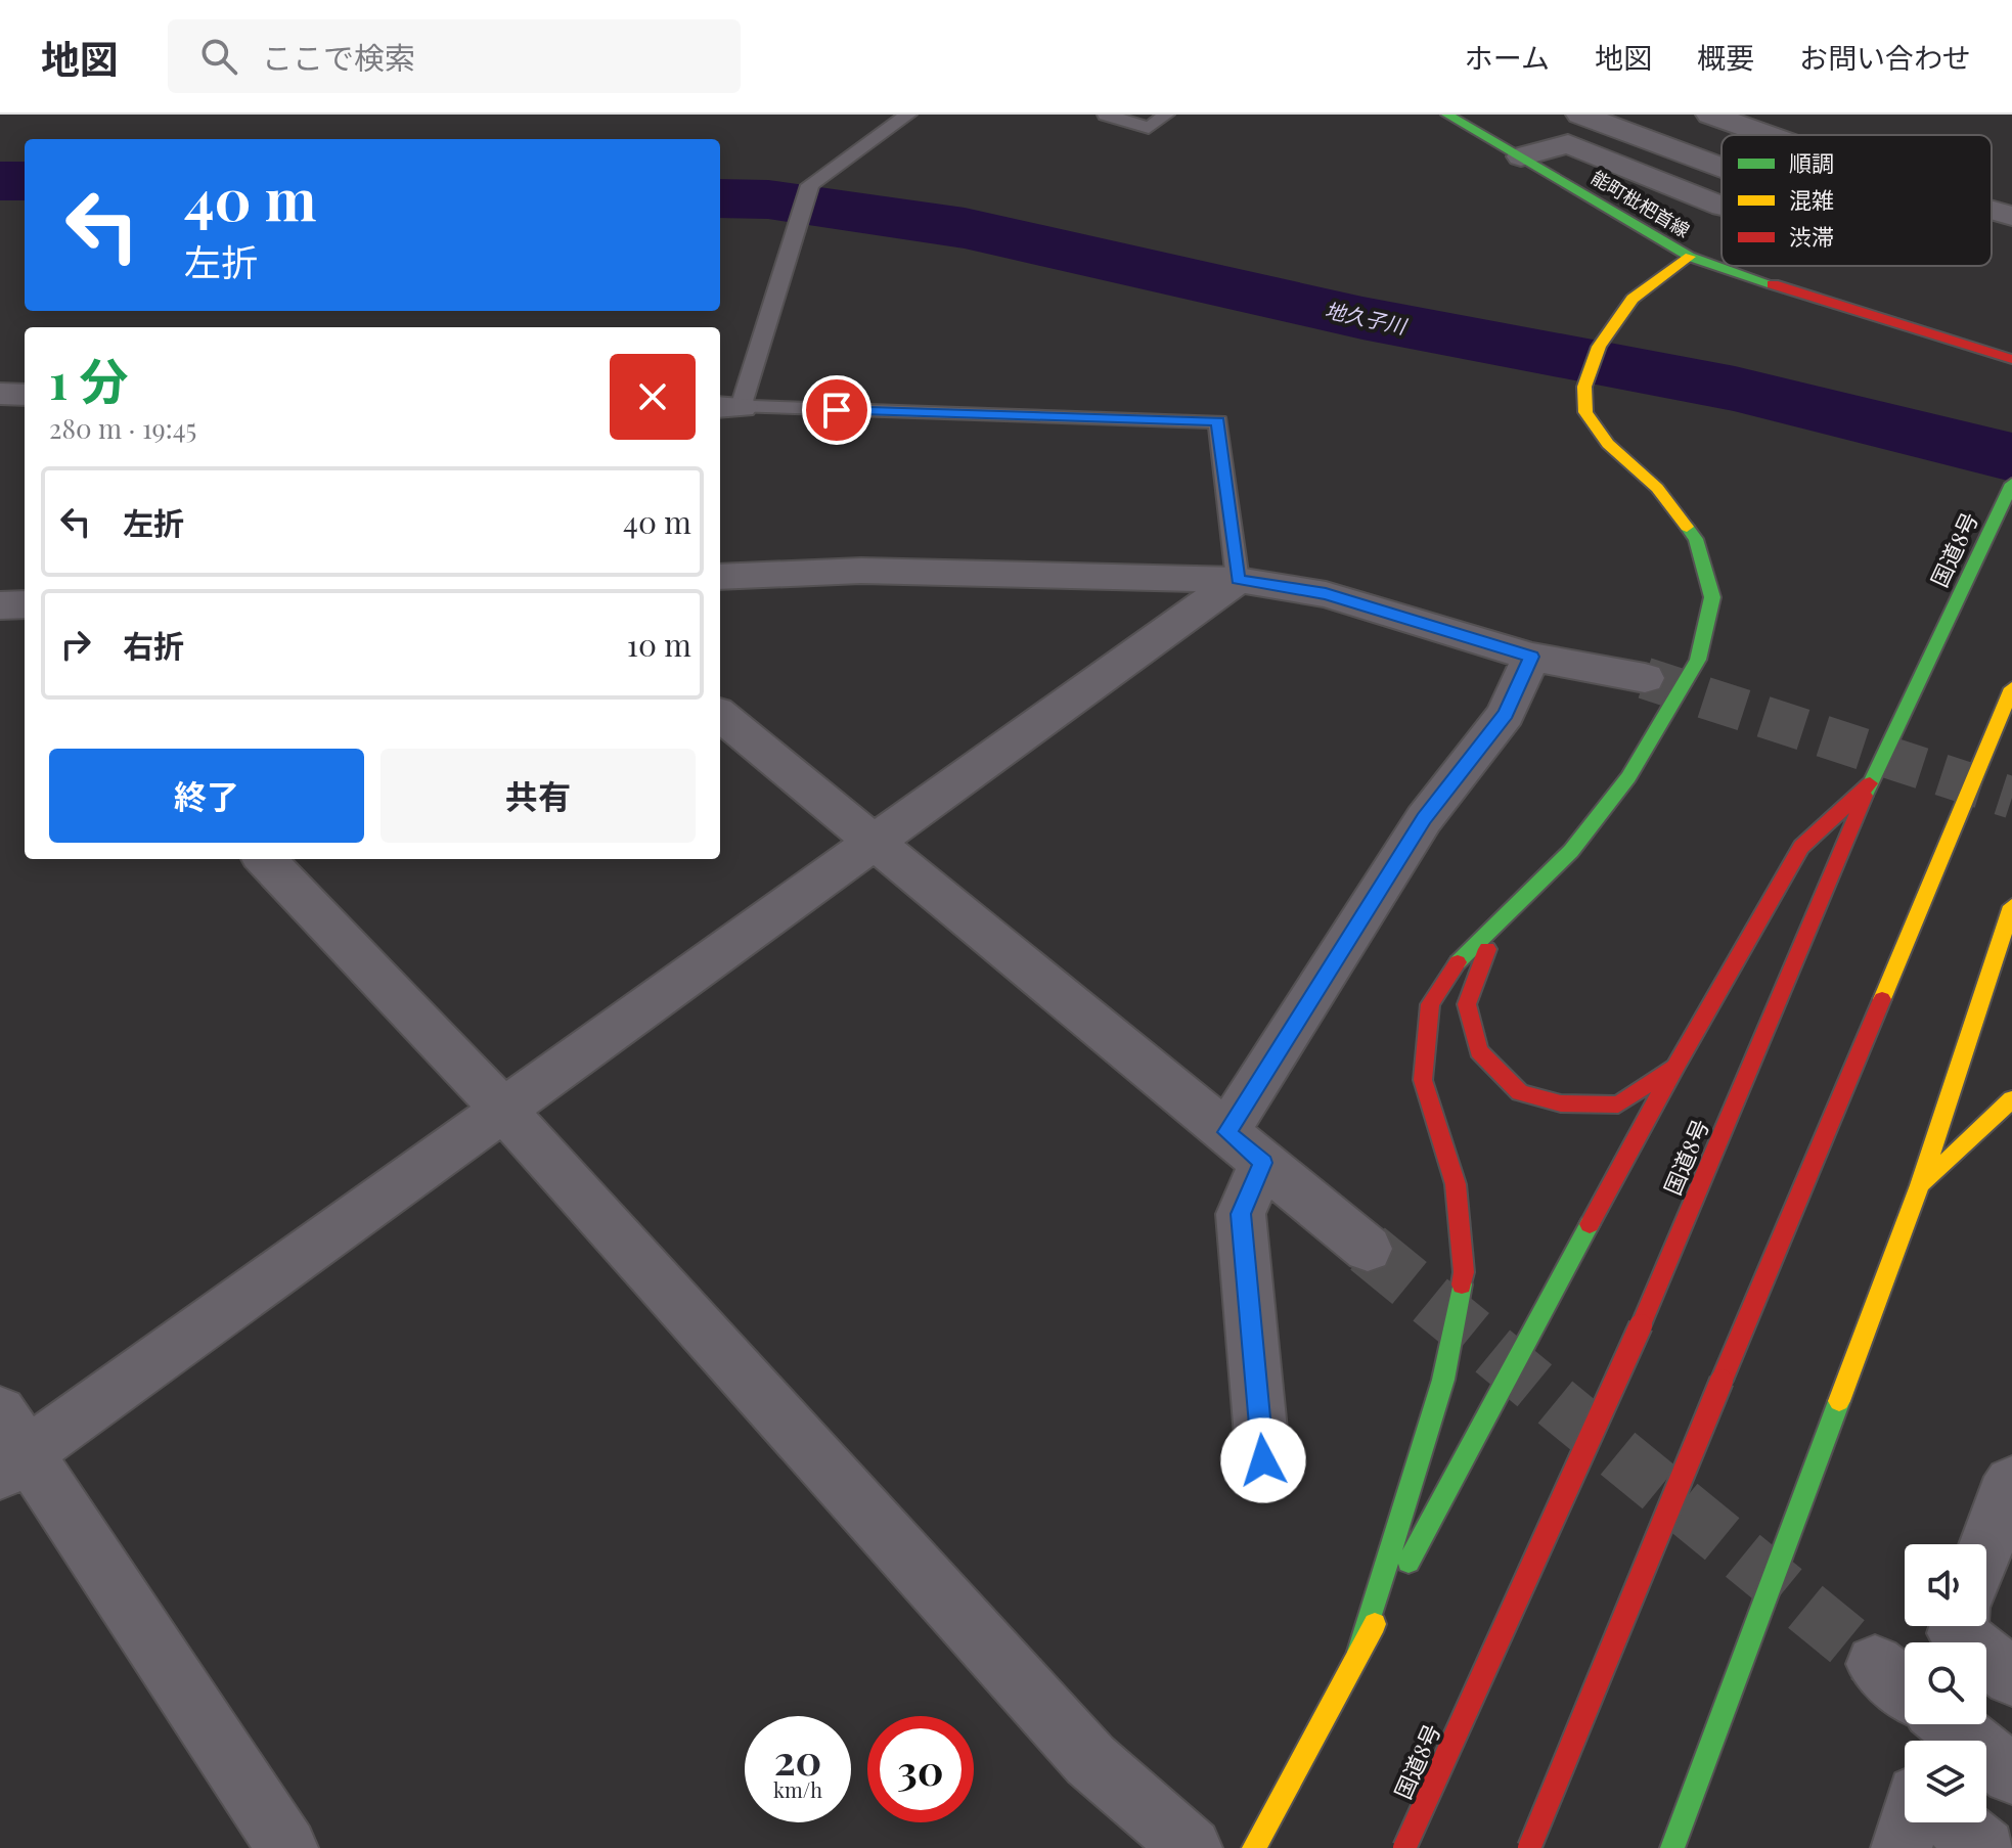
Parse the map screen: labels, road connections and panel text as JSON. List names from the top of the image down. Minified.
{"streets":{"main road":["能町枇杷首線","国道8号"]},"water":["地久子川"],"legend":["順調","混雑","渋滞"],"page":{"header":"地図","search":"ここで検索","nav":["ホーム","地図","概要","お問い合わせ"],"turn":["40 m","左折"],"heading":["1 分","280 m · 19:45"],"list":[{"name":"左折","value":"40 m"},{"name":"右折","value":"10 m"}],"buttons":["終了","共有"],"speed":"20 km/h","limit":"30"}}
